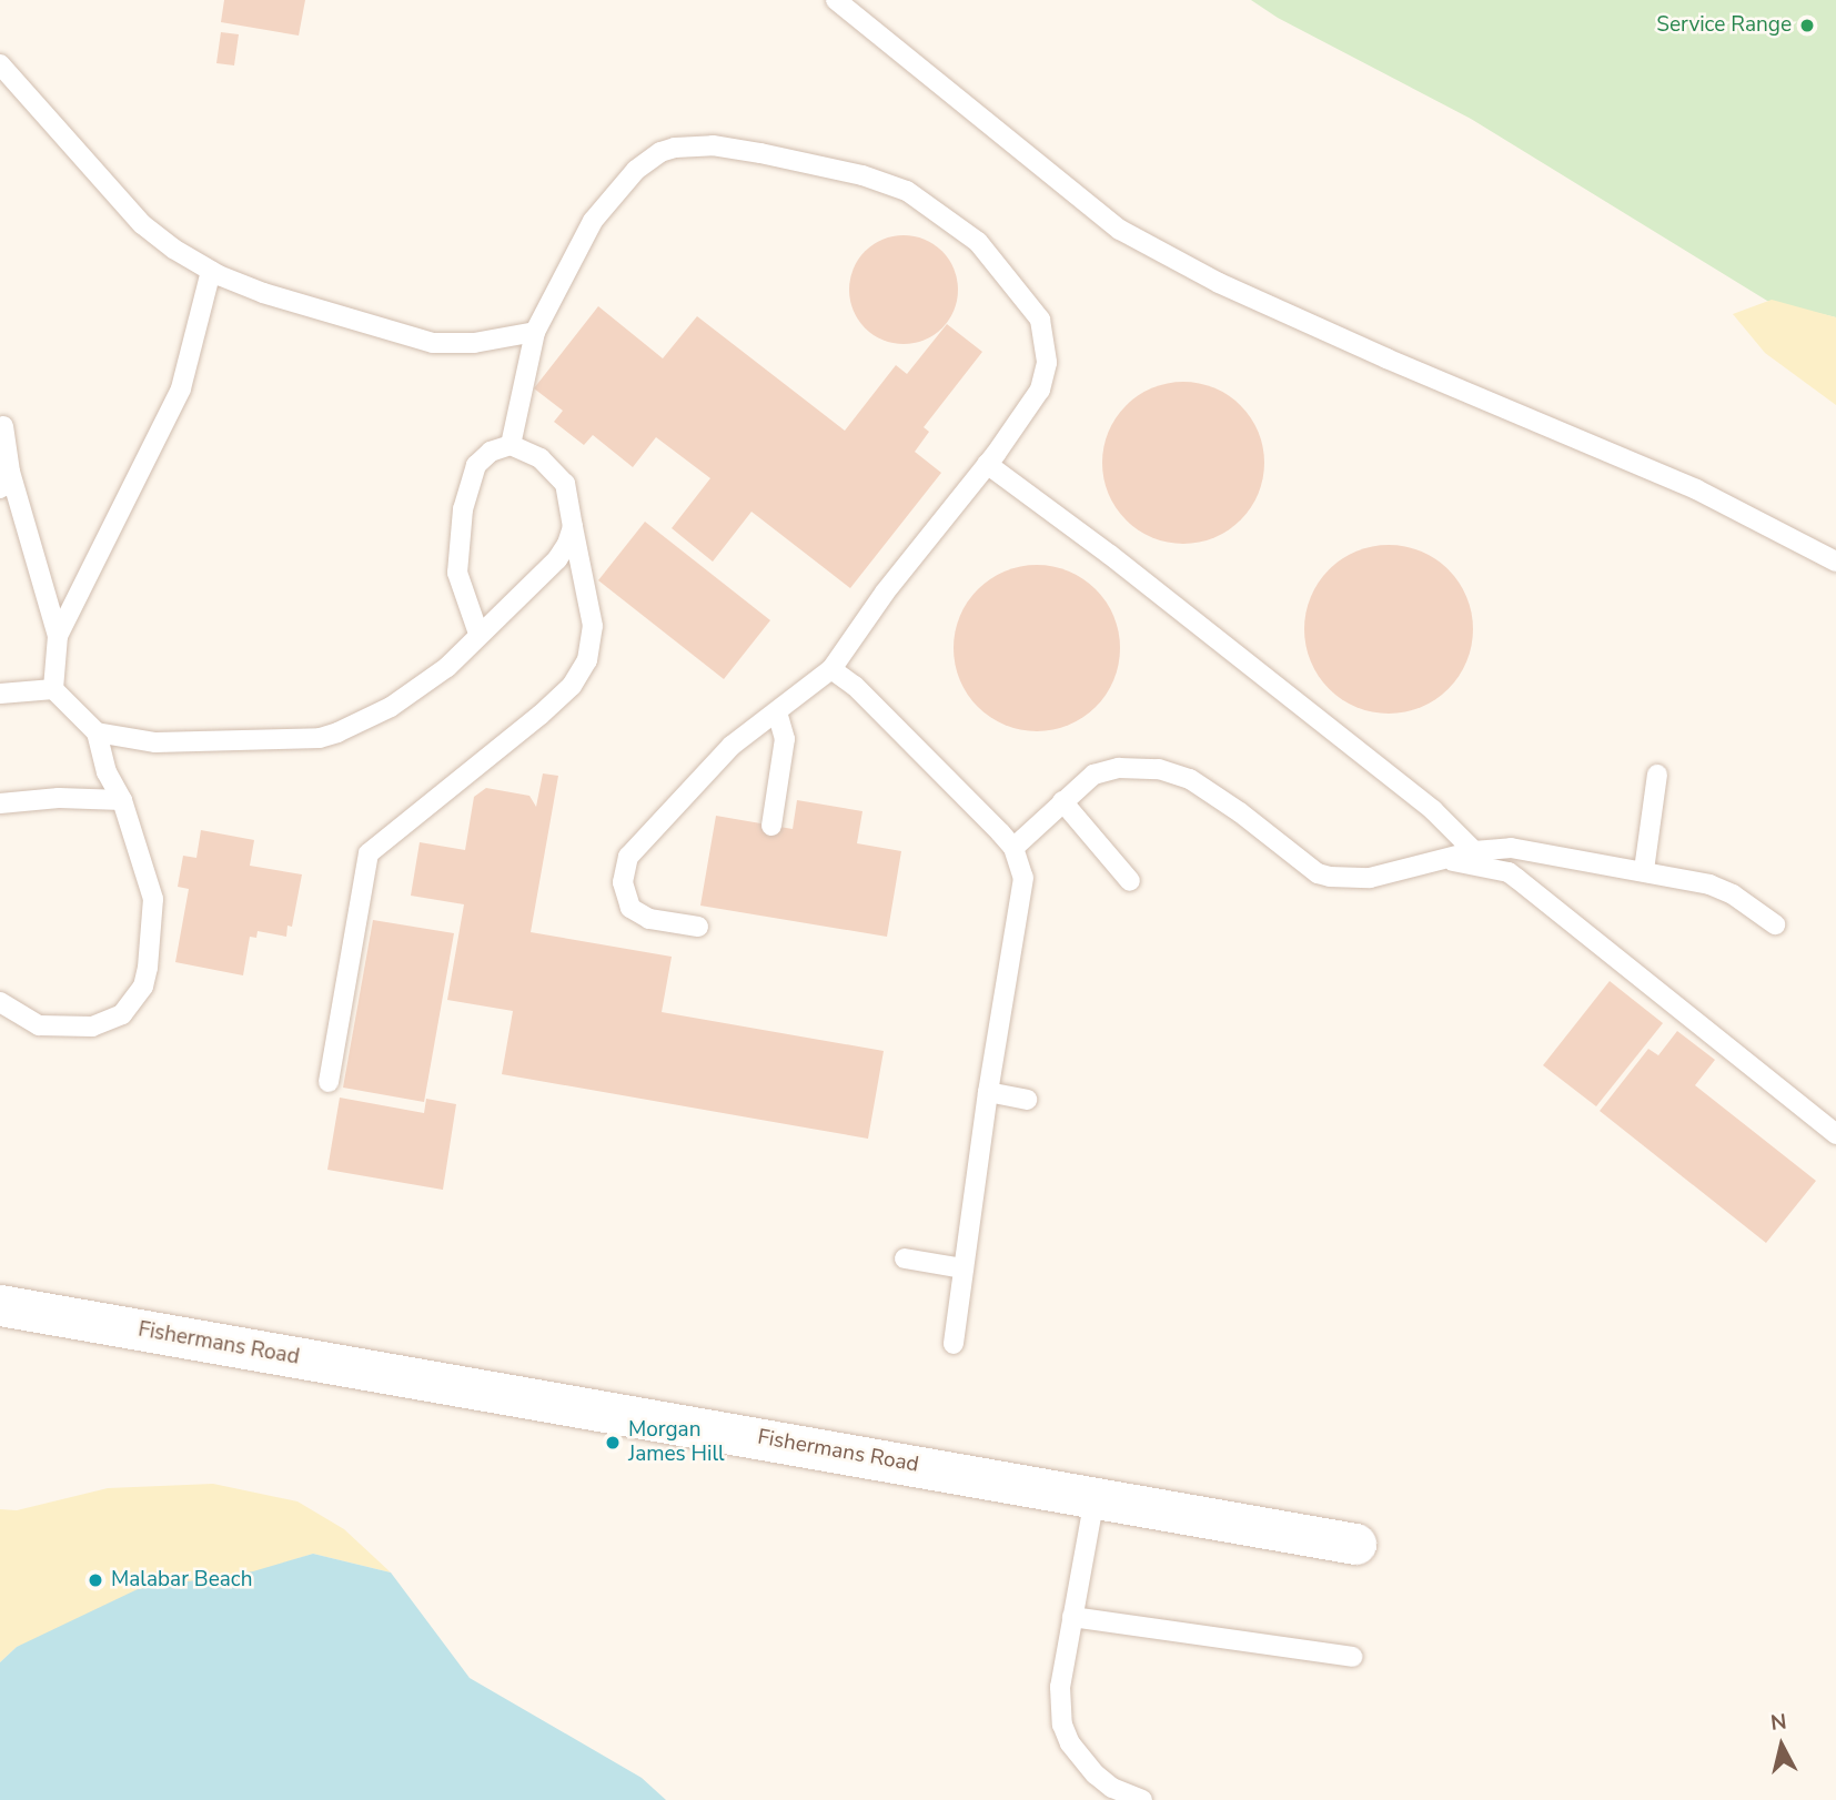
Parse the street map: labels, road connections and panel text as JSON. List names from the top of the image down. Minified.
{"streets":{"street":["Fishermans Road"]},"places":["Service Range","Morgan James Hill","Malabar Beach"],"north":"top"}
